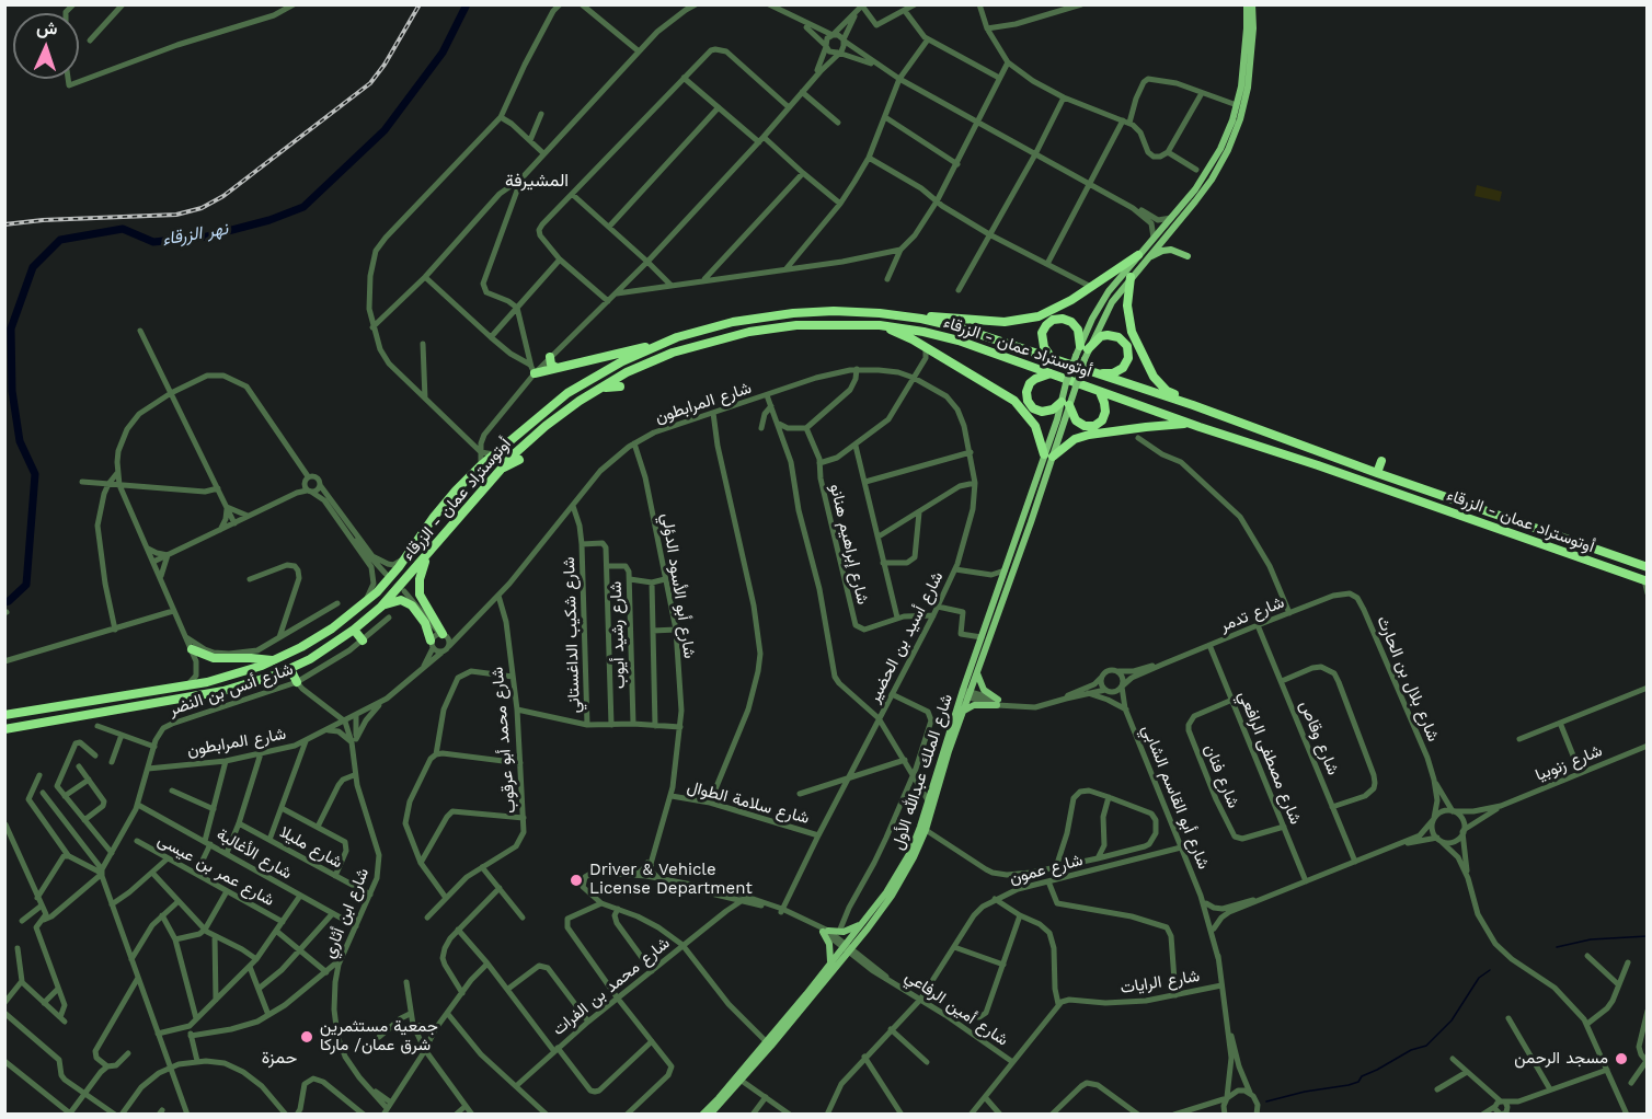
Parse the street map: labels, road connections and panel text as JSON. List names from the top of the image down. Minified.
{"streets":{"highway":["أوتوستراد عمان - الزرقاء"],"main road":["شارع الملك عبدالله الأول"],"street":["شارع المرابطون","شارع إبراهيم هنانو","شارع أبو الأسود الدؤلي","شارع تدمر","شارع شكيب الداغستاني","شارع رشيد أيوب","شارع أسيد بن الحضير","شارع بلال بن الحارث","شارع أنس بن النضر","شارع وقاص","شارع محمد أبو عرقوب","شارع مصطفى الرافعي","شارع زنوبيا","شارع فنان","شارع أبو القاسم الشابي","شارع سلامة الطوال","شارع مليلا","شارع الأغالبة","شارع عمون","شارع عمر بن عيسى","شارع ابن أثاري","شارع الرايات","شارع محمد بن الفرات","شارع أمين الرفاعي"]},"crossings":[["شارع المرابطون","شارع أبو الأسود الدؤلي"],["شارع المرابطون","شارع شكيب الداغستاني"],["شارع المرابطون","شارع أسيد بن الحضير"],["شارع المرابطون","شارع أنس بن النضر"],["شارع المرابطون","شارع محمد أبو عرقوب"],["شارع المرابطون","شارع ابن أثاري"],["شارع إبراهيم هنانو","شارع أسيد بن الحضير"],["شارع أبو الأسود الدؤلي","شارع سلامة الطوال"],["شارع تدمر","شارع بلال بن الحارث"],["شارع تدمر","شارع وقاص"],["شارع تدمر","شارع مصطفى الرافعي"],["شارع تدمر","شارع أبو القاسم الشابي"],["شارع شكيب الداغستاني","شارع رشيد أيوب"],["شارع أسيد بن الحضير","شارع سلامة الطوال"],["شارع أسيد بن الحضير","شارع أمين الرفاعي"],["شارع بلال بن الحارث","شارع زنوبيا"],["شارع أنس بن النضر","شارع الأغالبة"],["شارع مصطفى الرافعي","شارع فنان"],["شارع الملك عبدالله الأول","شارع أمين الرفاعي"],["شارع أبو القاسم الشابي","شارع عمون"],["شارع أبو القاسم الشابي","شارع الرايات"],["شارع مليلا","شارع ابن أثاري"],["شارع الأغالبة","شارع ابن أثاري"],["شارع عمون","شارع أمين الرفاعي"]],"districts":["المشيرفة","حمزة"],"water":["نهر الزرقاء"],"places":["Driver & Vehicle License Department","جمعية مستثمرين شرق عمان/ ماركا","مسجد الرحمن"],"north":"top"}
